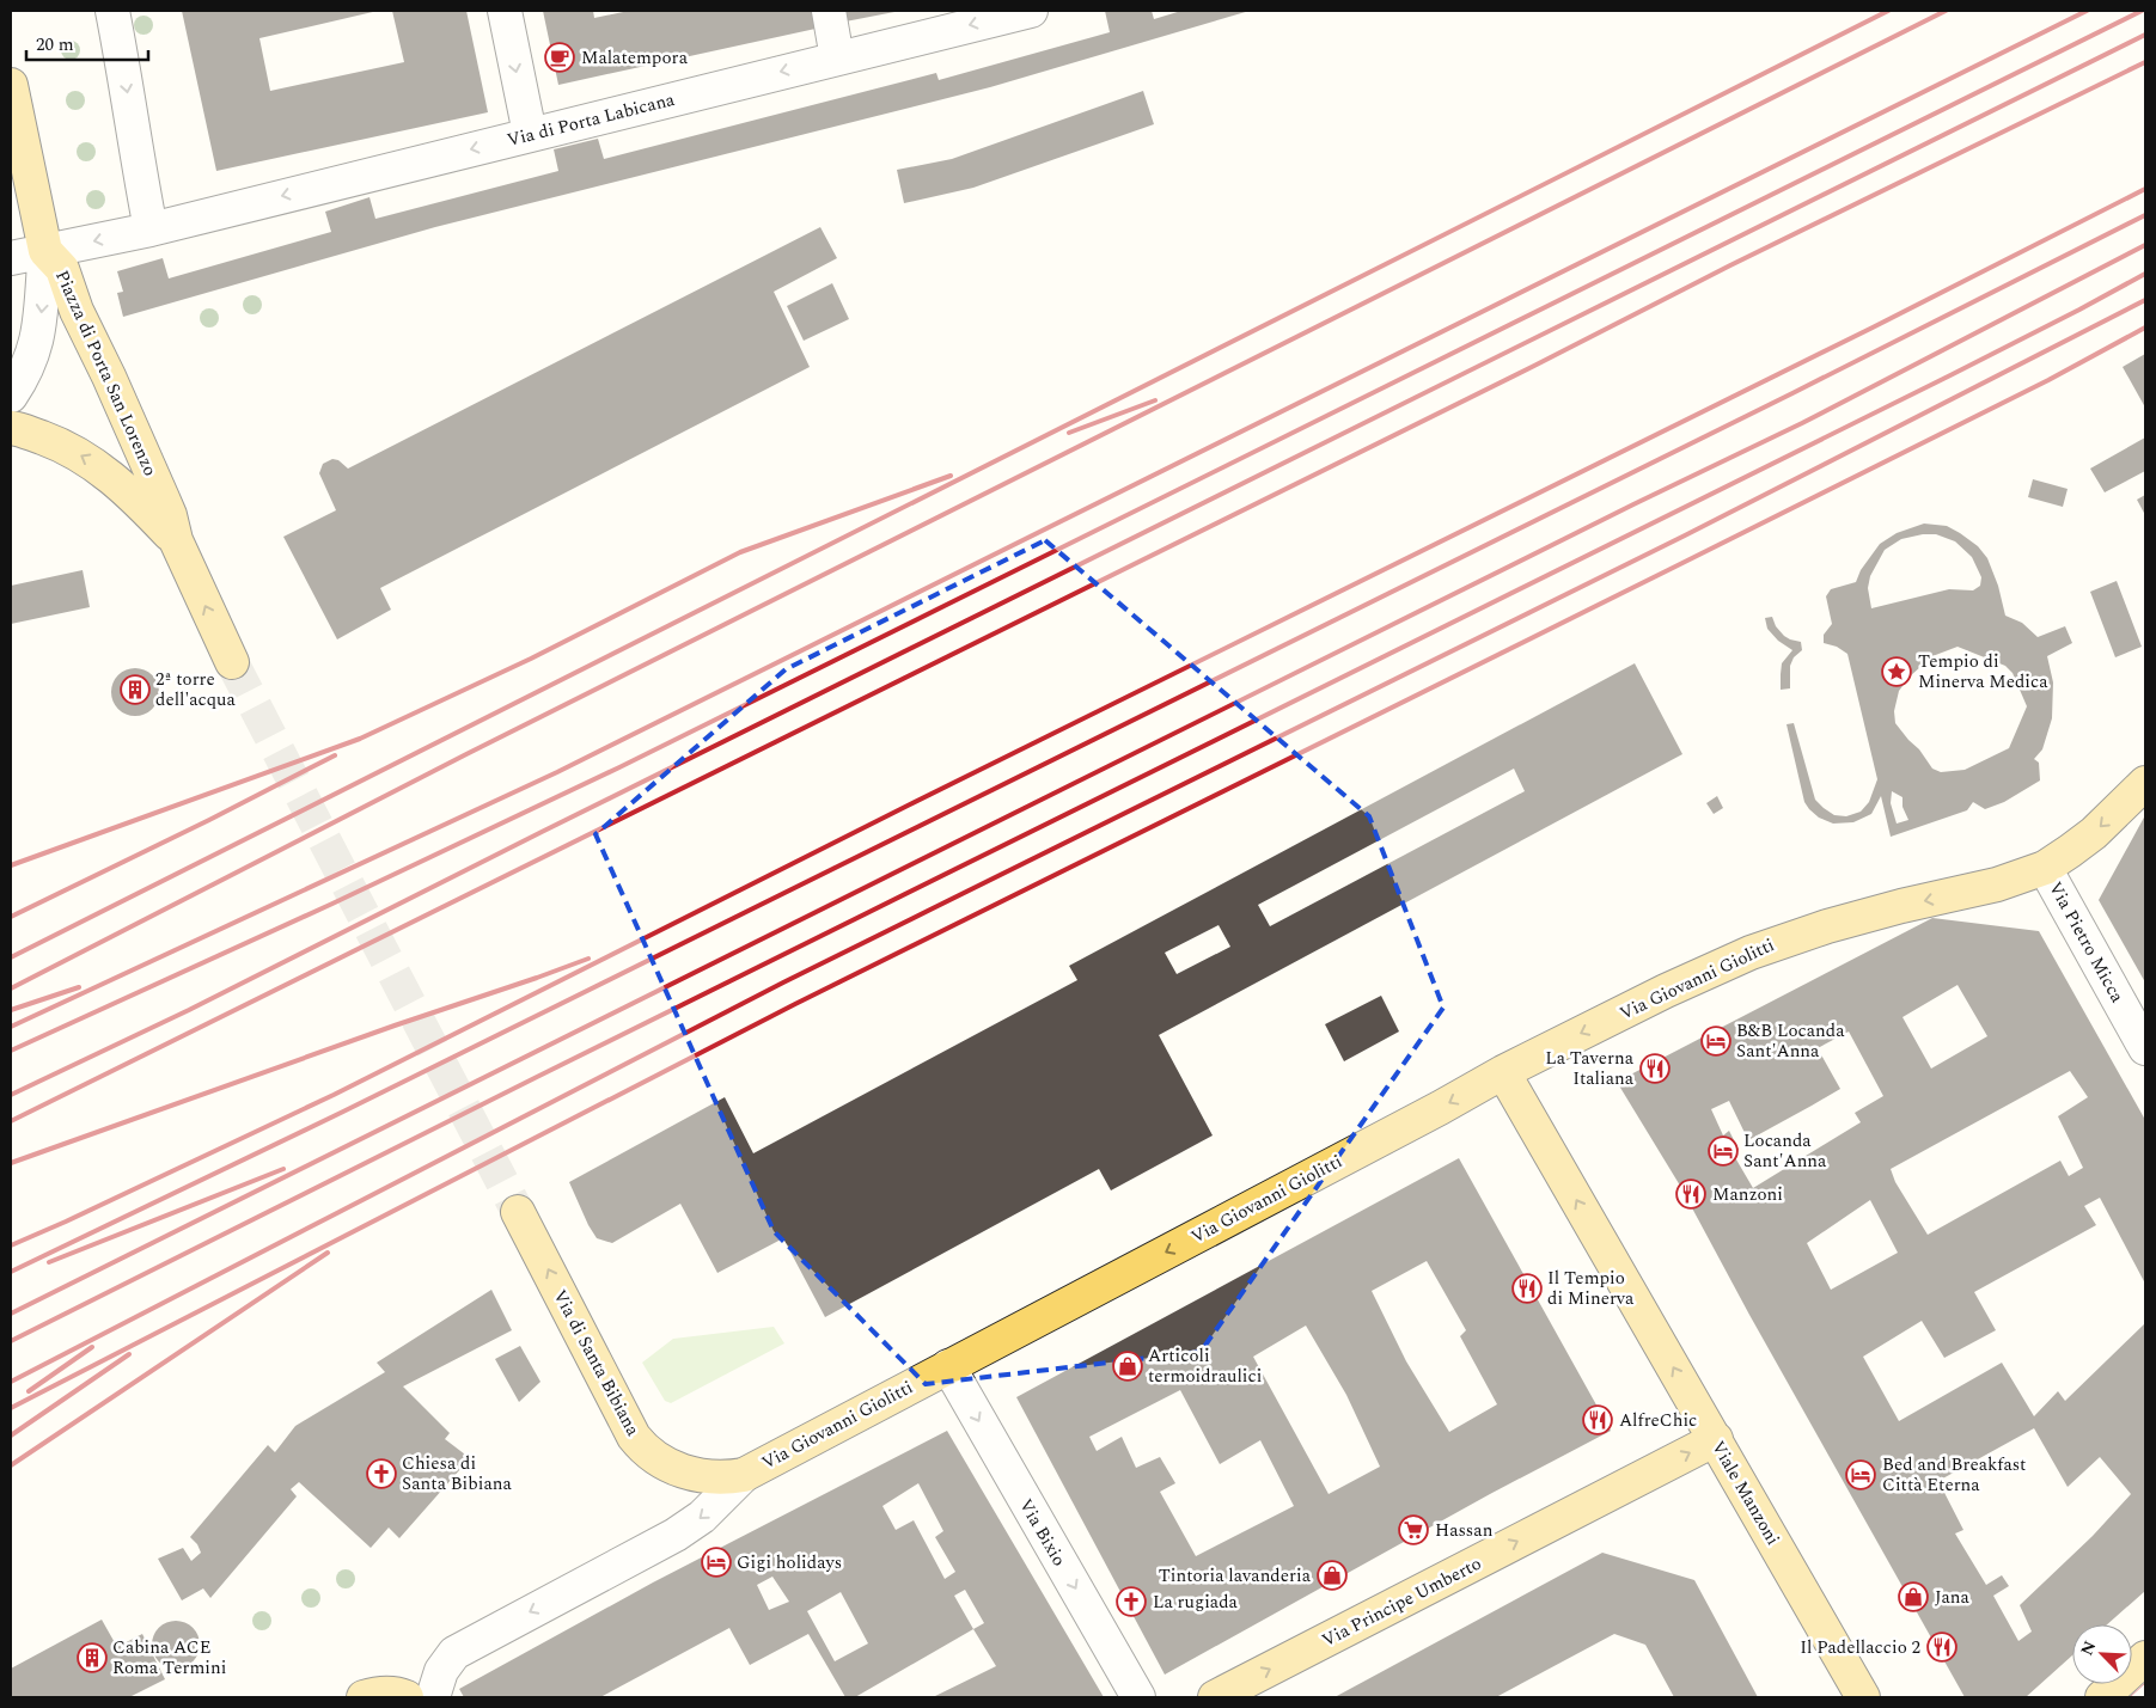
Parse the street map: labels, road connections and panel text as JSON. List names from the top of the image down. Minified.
{"streets":{"main road":["Piazza di Porta San Lorenzo","Via Giovanni Giolitti","Via di Santa Bibiana","Viale Manzoni","Via Principe Umberto"],"street":["Via di Porta Labicana","Via Pietro Micca","Via Bixio"]},"crossings":[["Via di Porta Labicana","Piazza di Porta San Lorenzo"],["Via Pietro Micca","Via Giovanni Giolitti"],["Via Giovanni Giolitti","Via di Santa Bibiana"],["Via Giovanni Giolitti","Viale Manzoni"],["Via Giovanni Giolitti","Via Bixio"],["Viale Manzoni","Via Principe Umberto"]],"one_way":["Via di Porta Labicana","Via Giovanni Giolitti","Via di Santa Bibiana","Viale Manzoni","Via Bixio","Via Principe Umberto"],"places":{"cafe":["Malatempora"],"place":["Tempio di Minerva Medica"],"building":["2ª torre dell'acqua","Cabina ACE Roma Termini"],"hotel":["B&B Locanda Sant'Anna","Locanda Sant'Anna","Bed and Breakfast Città Eterna","Gigi holidays"],"restaurant":["La Taverna Italiana","Manzoni","Il Tempio di Minerva","AlfreChic","Il Padellaccio 2"],"shop":["Articoli termoidraulici","Tintoria lavanderia","Jana"],"church":["Chiesa di Santa Bibiana","La rugiada"],"supermarket":["Hassan"]},"scale_bar":"20 m","north":"top left"}
